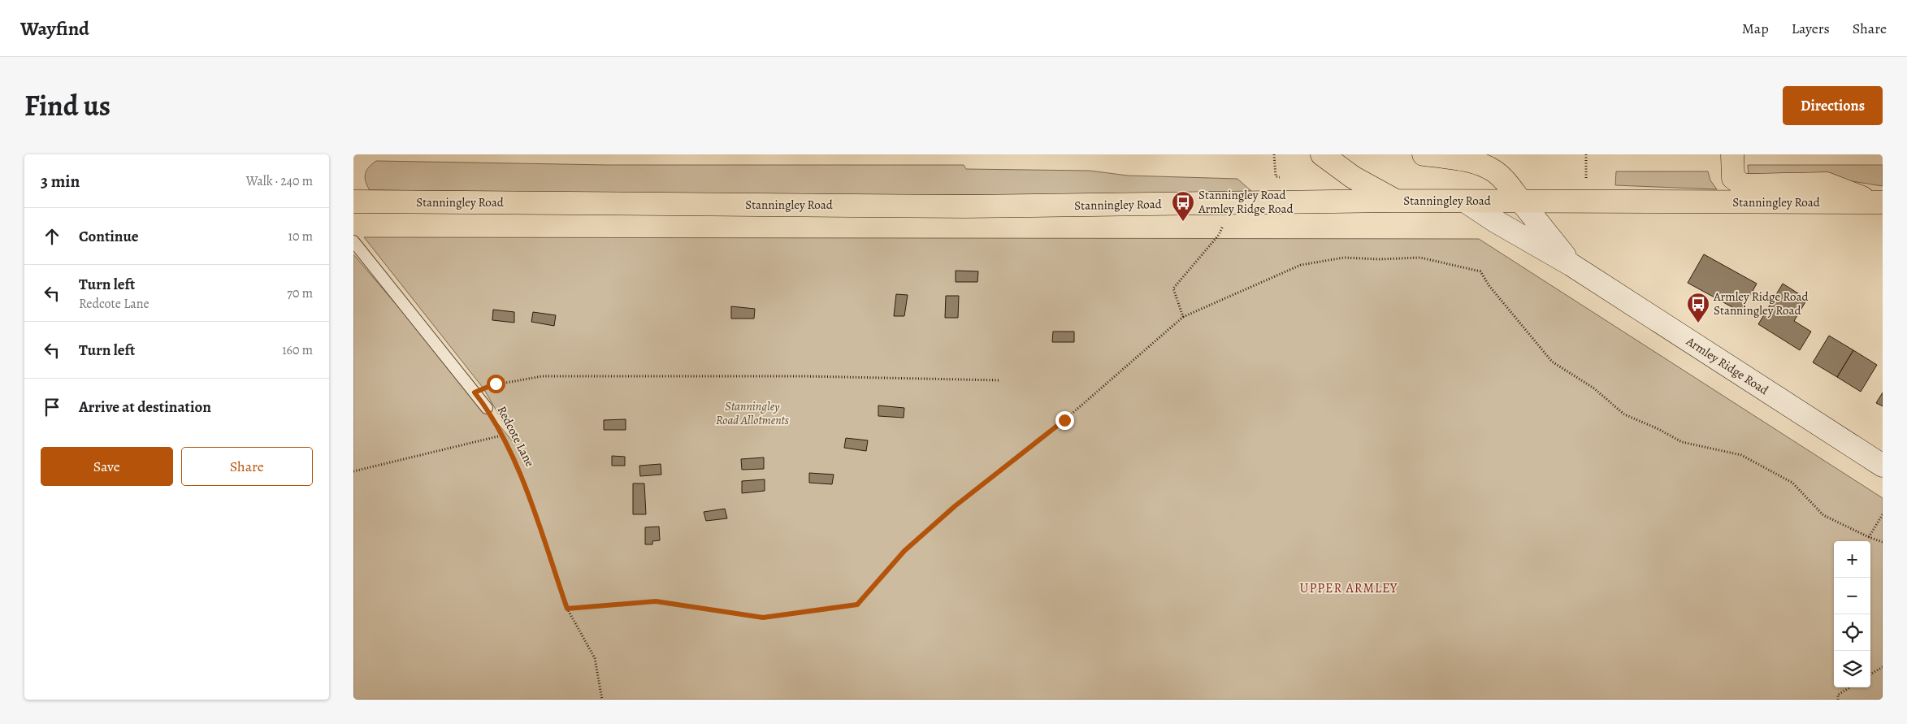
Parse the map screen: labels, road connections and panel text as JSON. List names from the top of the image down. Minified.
{"streets":{"main road":["Stanningley Road"],"street":["Armley Ridge Road"],"lane":["Redcote Lane"]},"crossings":[["Stanningley Road","Armley Ridge Road"]],"districts":["UPPER ARMLEY"],"parks":["Stanningley Road Allotments"],"places":{"bus stop":["Stanningley Road Armley Ridge Road","Armley Ridge Road Stanningley Road"]},"page":{"header":"Wayfind","nav":["Map","Layers","Share"],"title":"Find us","buttons":["Directions",["Save","Share"]],"heading":["3 min","Walk · 240 m"],"list":[["Continue","10 m"],["Turn left","Redcote Lane","70 m"],["Turn left","160 m"],"Arrive at destination"],"map_buttons":["+","−"]}}
